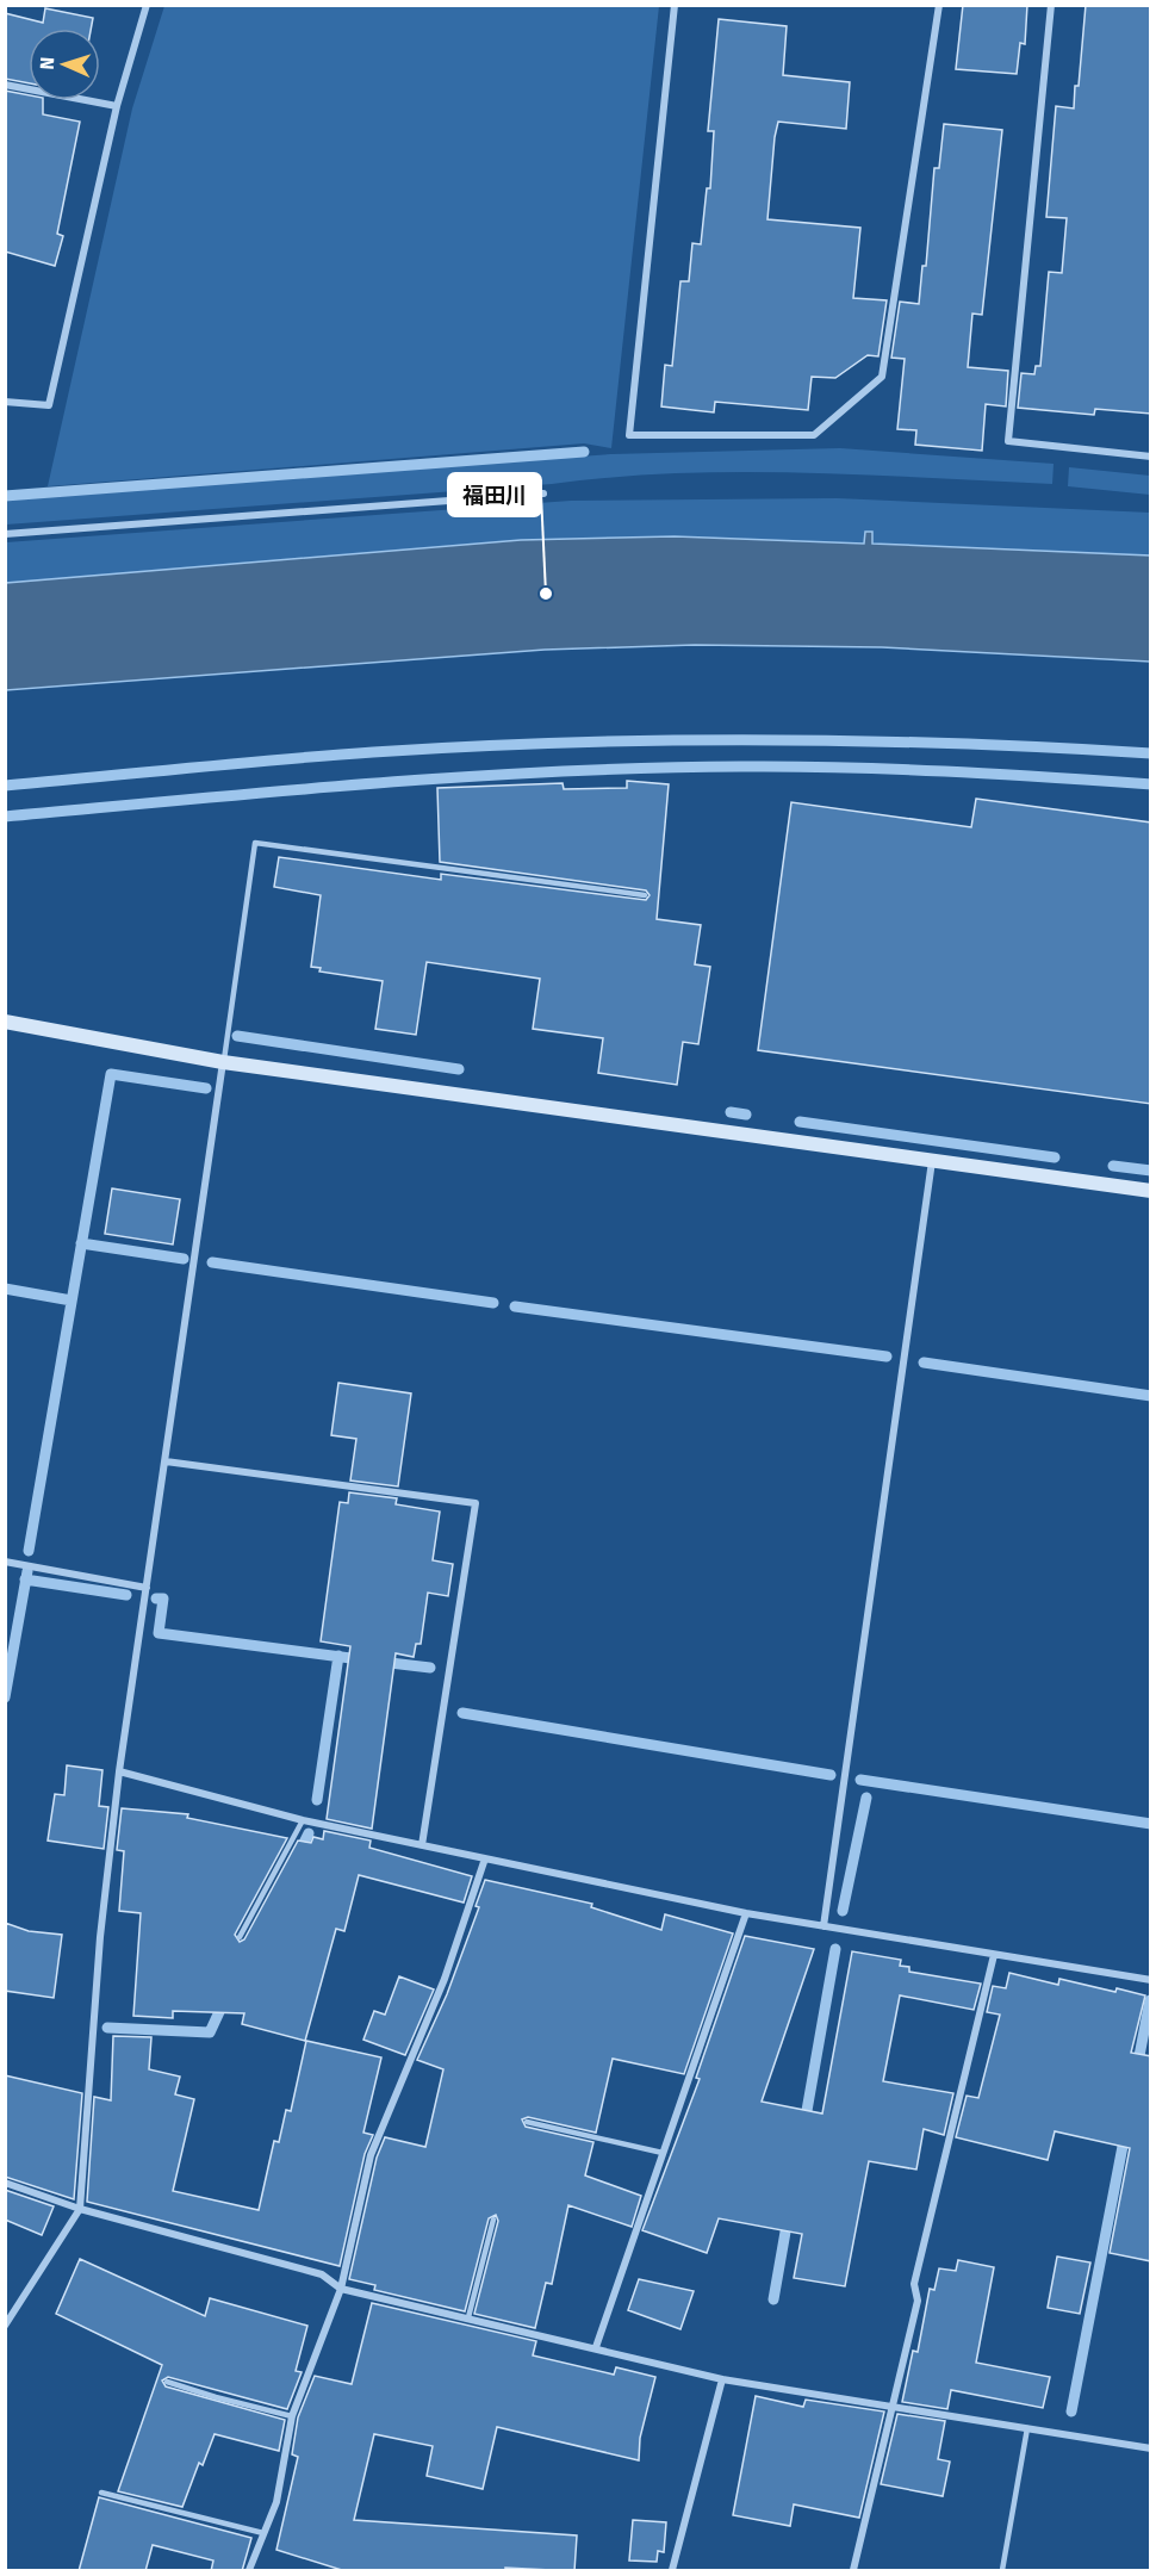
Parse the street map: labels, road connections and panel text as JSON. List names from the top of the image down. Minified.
{"places":["福田川"],"north":"left"}
